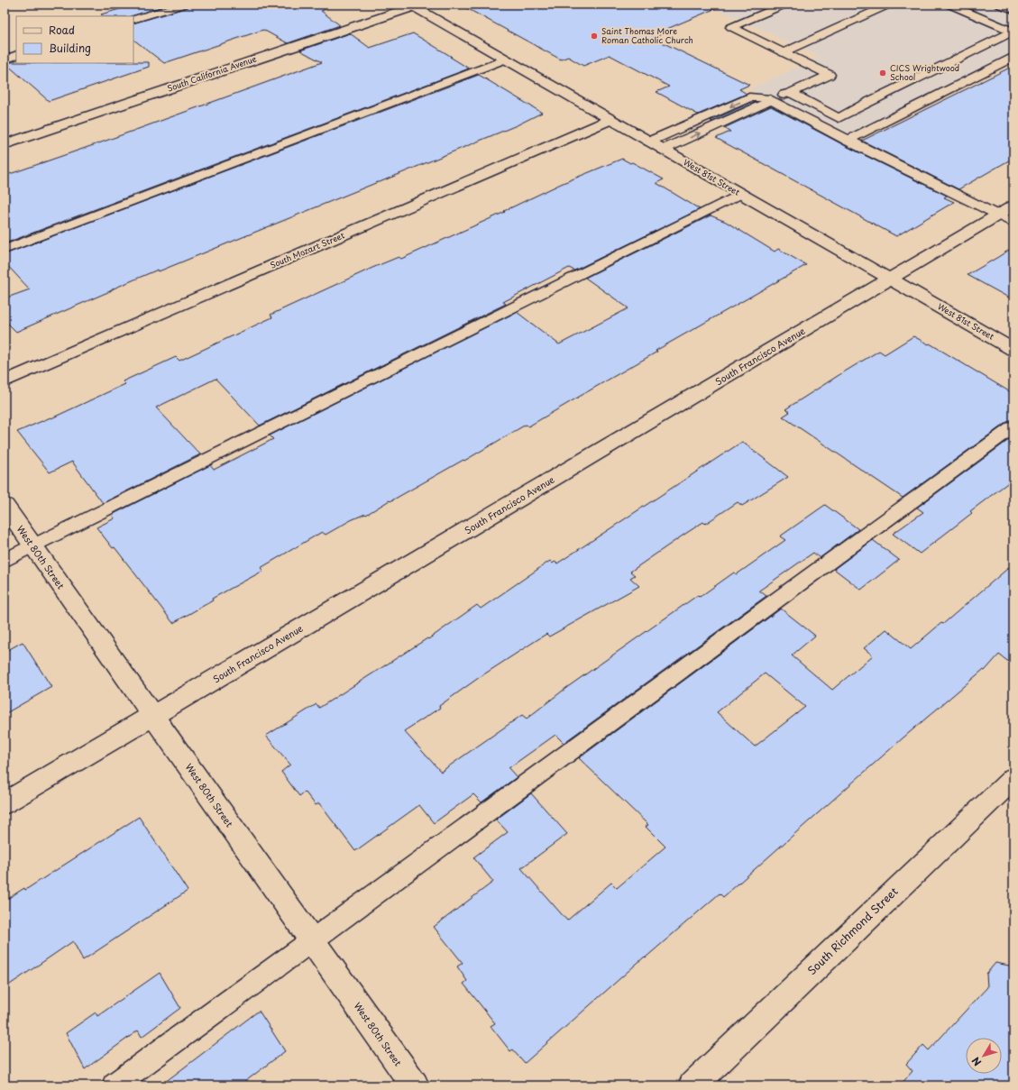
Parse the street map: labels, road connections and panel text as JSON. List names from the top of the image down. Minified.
{"streets":{"street":["South California Avenue","West 81st Street","South Mozart Street","South Francisco Avenue","West 80th Street","South Richmond Street"]},"crossings":[["South California Avenue","West 81st Street"],["West 81st Street","South Mozart Street"],["West 81st Street","South Francisco Avenue"],["South Francisco Avenue","West 80th Street"]],"places":["Saint Thomas More Roman Catholic Church","CICS Wrightwood School"],"legend":["Road","Building"],"north":"bottom left"}
